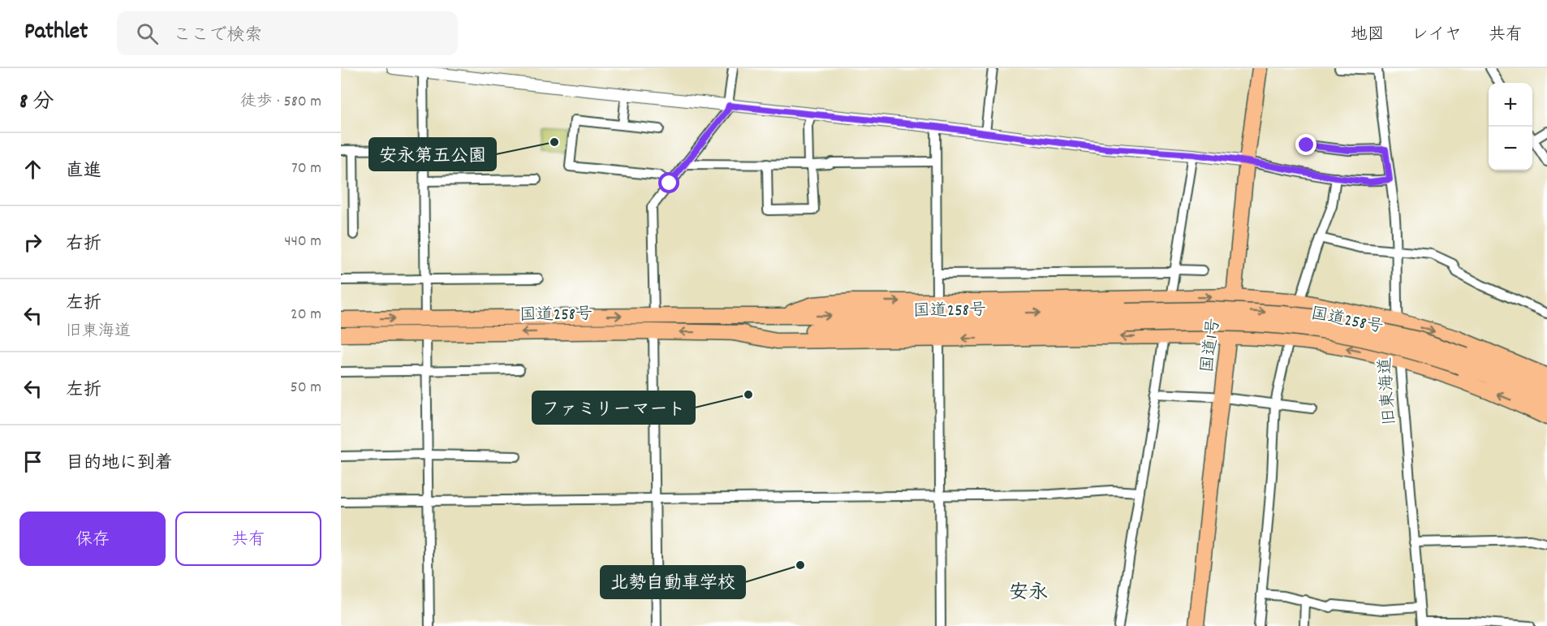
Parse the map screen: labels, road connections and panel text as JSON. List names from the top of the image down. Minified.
{"streets":{"highway":["国道258号","国道1号"],"street":["旧東海道"]},"districts":["安永"],"places":["安永第五公園","ファミリーマート","北勢自動車学校"],"page":{"header":"Pathlet","search":"ここで検索","nav":["地図","レイヤ","共有"],"heading":["8 分","徒歩 · 580 m"],"map_buttons":["+","−"],"list":[["直進","70 m"],["右折","440 m"],["左折","旧東海道","20 m"],["左折","50 m"],"目的地に到着"],"buttons":["保存","共有"]}}
